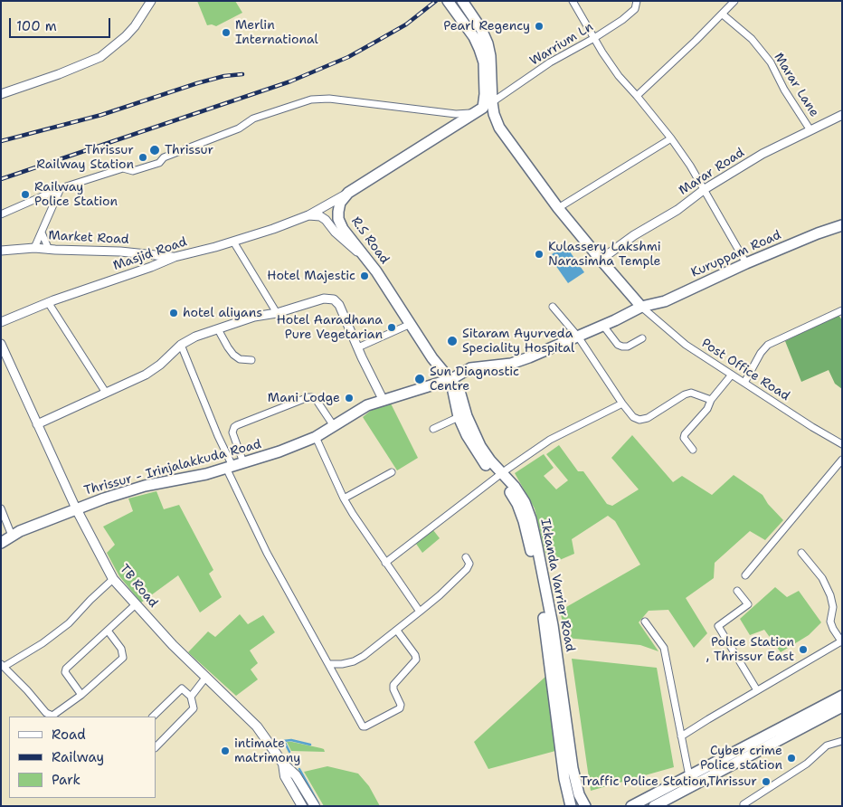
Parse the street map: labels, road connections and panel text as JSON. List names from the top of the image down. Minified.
{"streets":{"main road":["R.S Road","Kuruppam Road","Thrissur - Irinjalakkuda Road","Ikkanda Varrier Road","TB Road"],"street":["Warrium Ln","Marar Lane","Marar Road","Market Road","Masjid Road","Post Office Road"]},"crossings":[["Marar Lane","Marar Road"],["Market Road","Masjid Road"],["R.S Road","Masjid Road"],["R.S Road","Thrissur - Irinjalakkuda Road"],["R.S Road","Ikkanda Varrier Road"],["Kuruppam Road","Post Office Road"],["Kuruppam Road","Thrissur - Irinjalakkuda Road"],["Thrissur - Irinjalakkuda Road","Ikkanda Varrier Road"],["Thrissur - Irinjalakkuda Road","TB Road"]],"places":["Pearl Regency","Merlin International","Thrissur","Thrissur Railway Station","Railway Police Station","Kulassery Lakshmi Narasimha Temple","Hotel Majestic","hotel aliyans","Hotel Aaradhana Pure Vegetarian","Sitaram Ayurveda Speciality Hospital","Sun Diagnostic Centre","Mani Lodge","Police Station , Thrissur East","intimate matrimony","Cyber crime Police station","Traffic Police Station,Thrissur"],"legend":["Road","Railway","Park"],"scale_bar":"100 m"}
